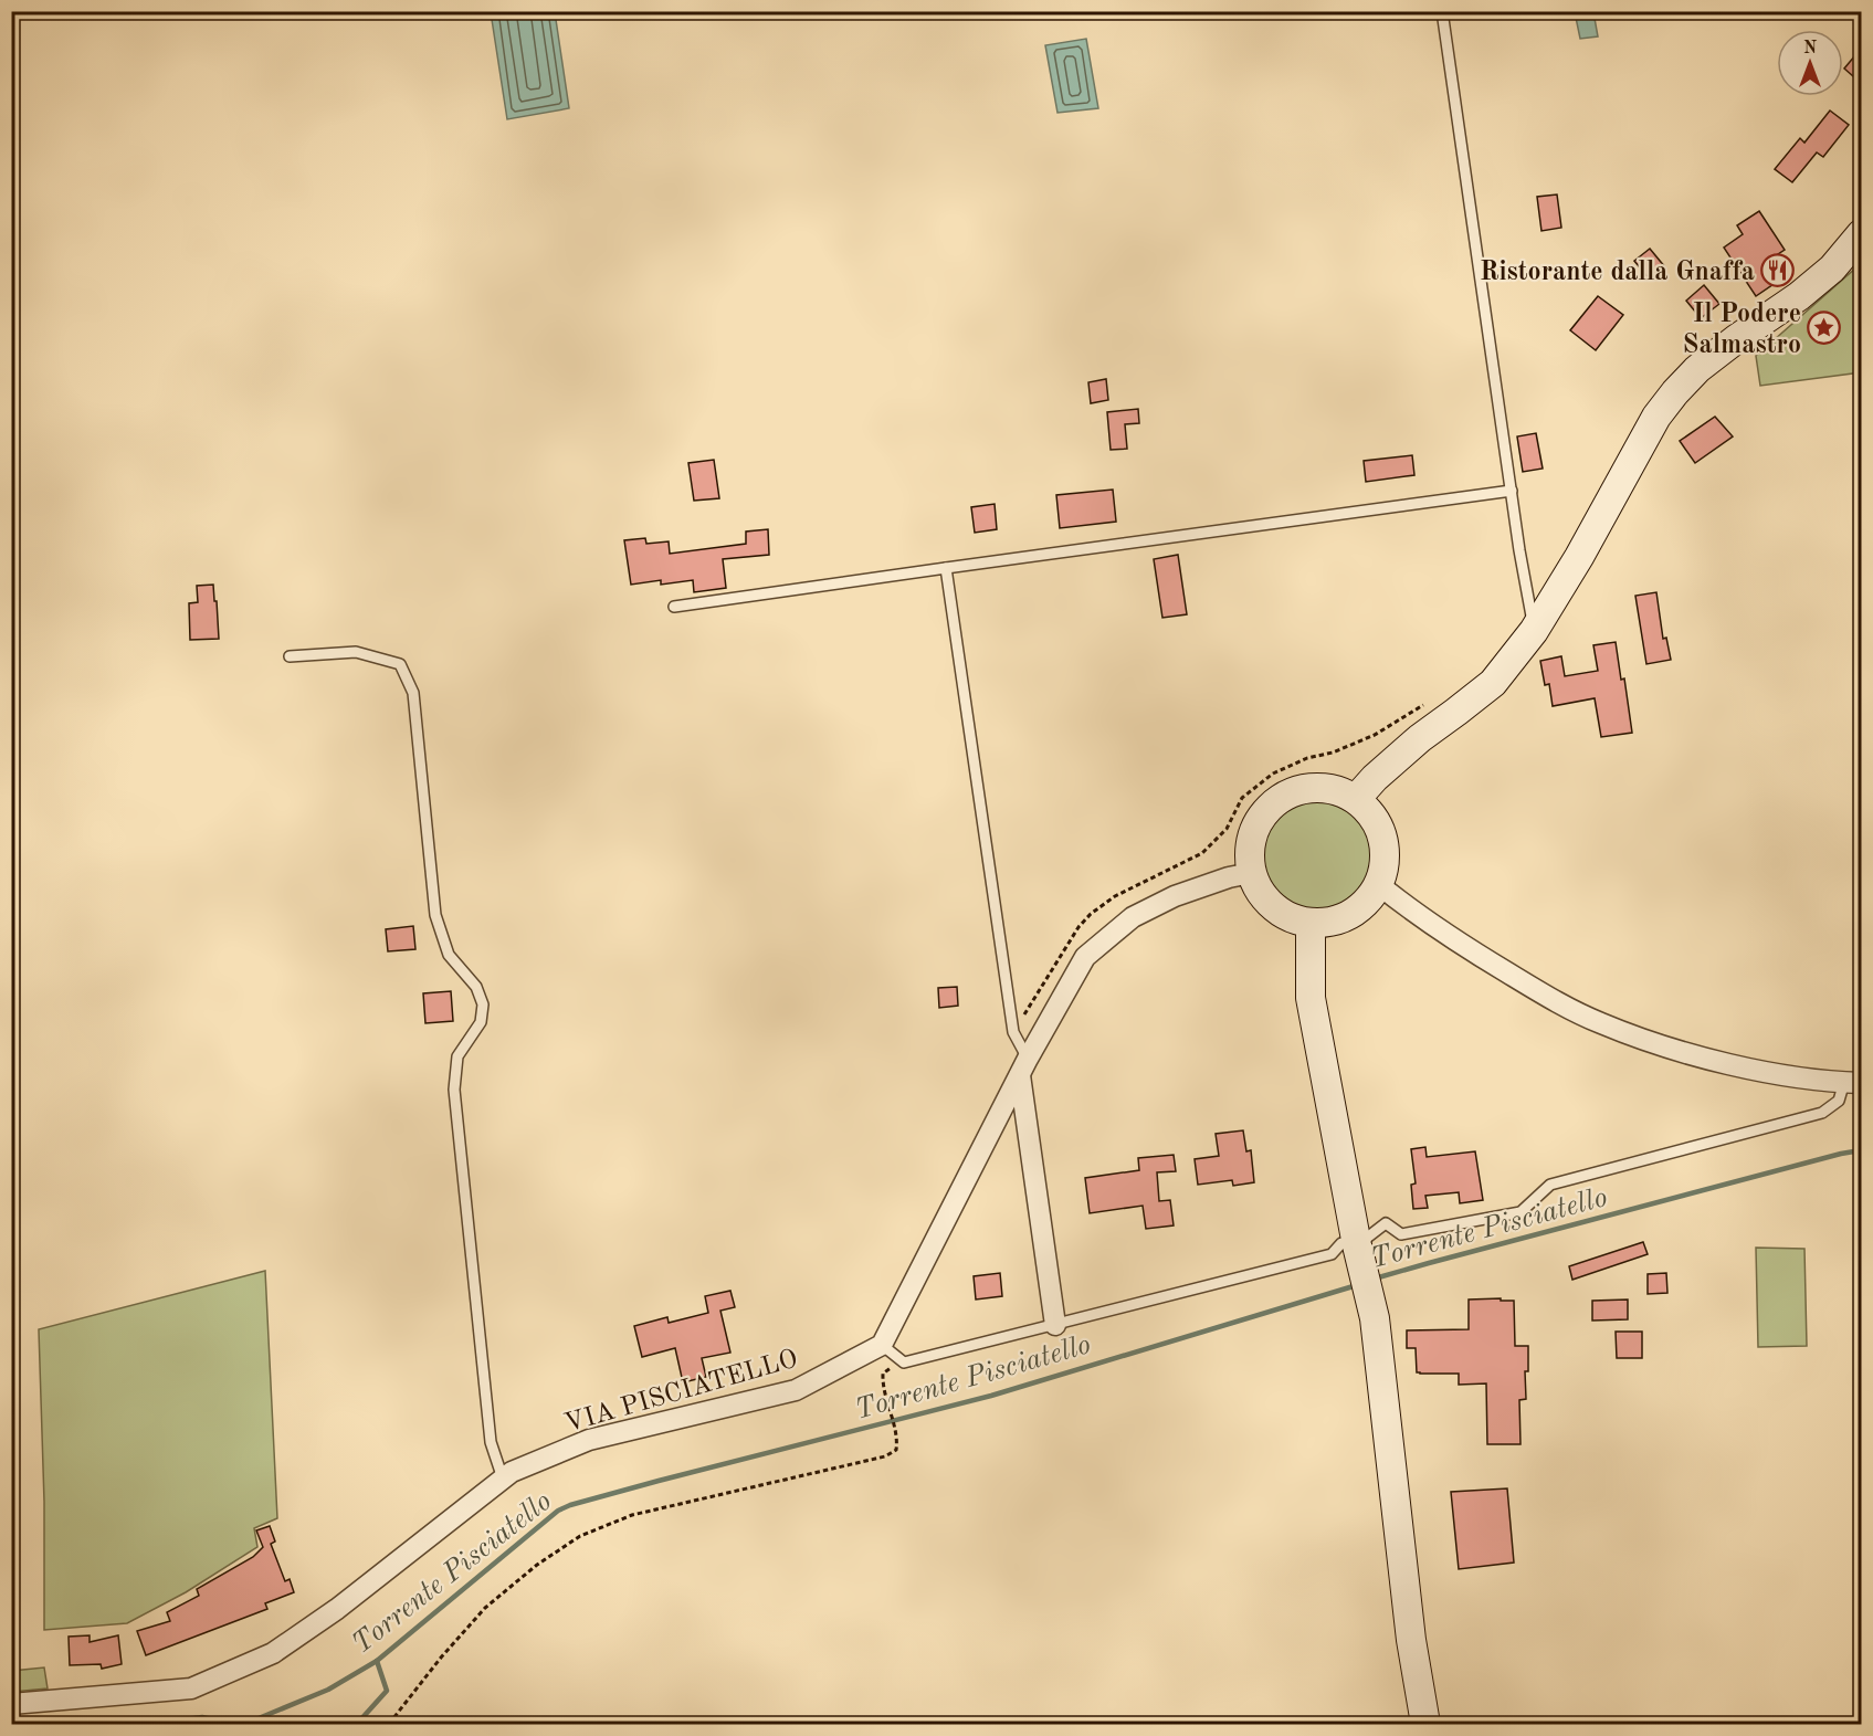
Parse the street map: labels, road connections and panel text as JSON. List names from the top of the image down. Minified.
{"streets":{"street":["VIA PISCIATELLO"]},"water":["Torrente Pisciatello"],"places":{"restaurant":["Ristorante dalla Gnaffa"],"place":["Il Podere Salmastro"]},"north":"top"}
